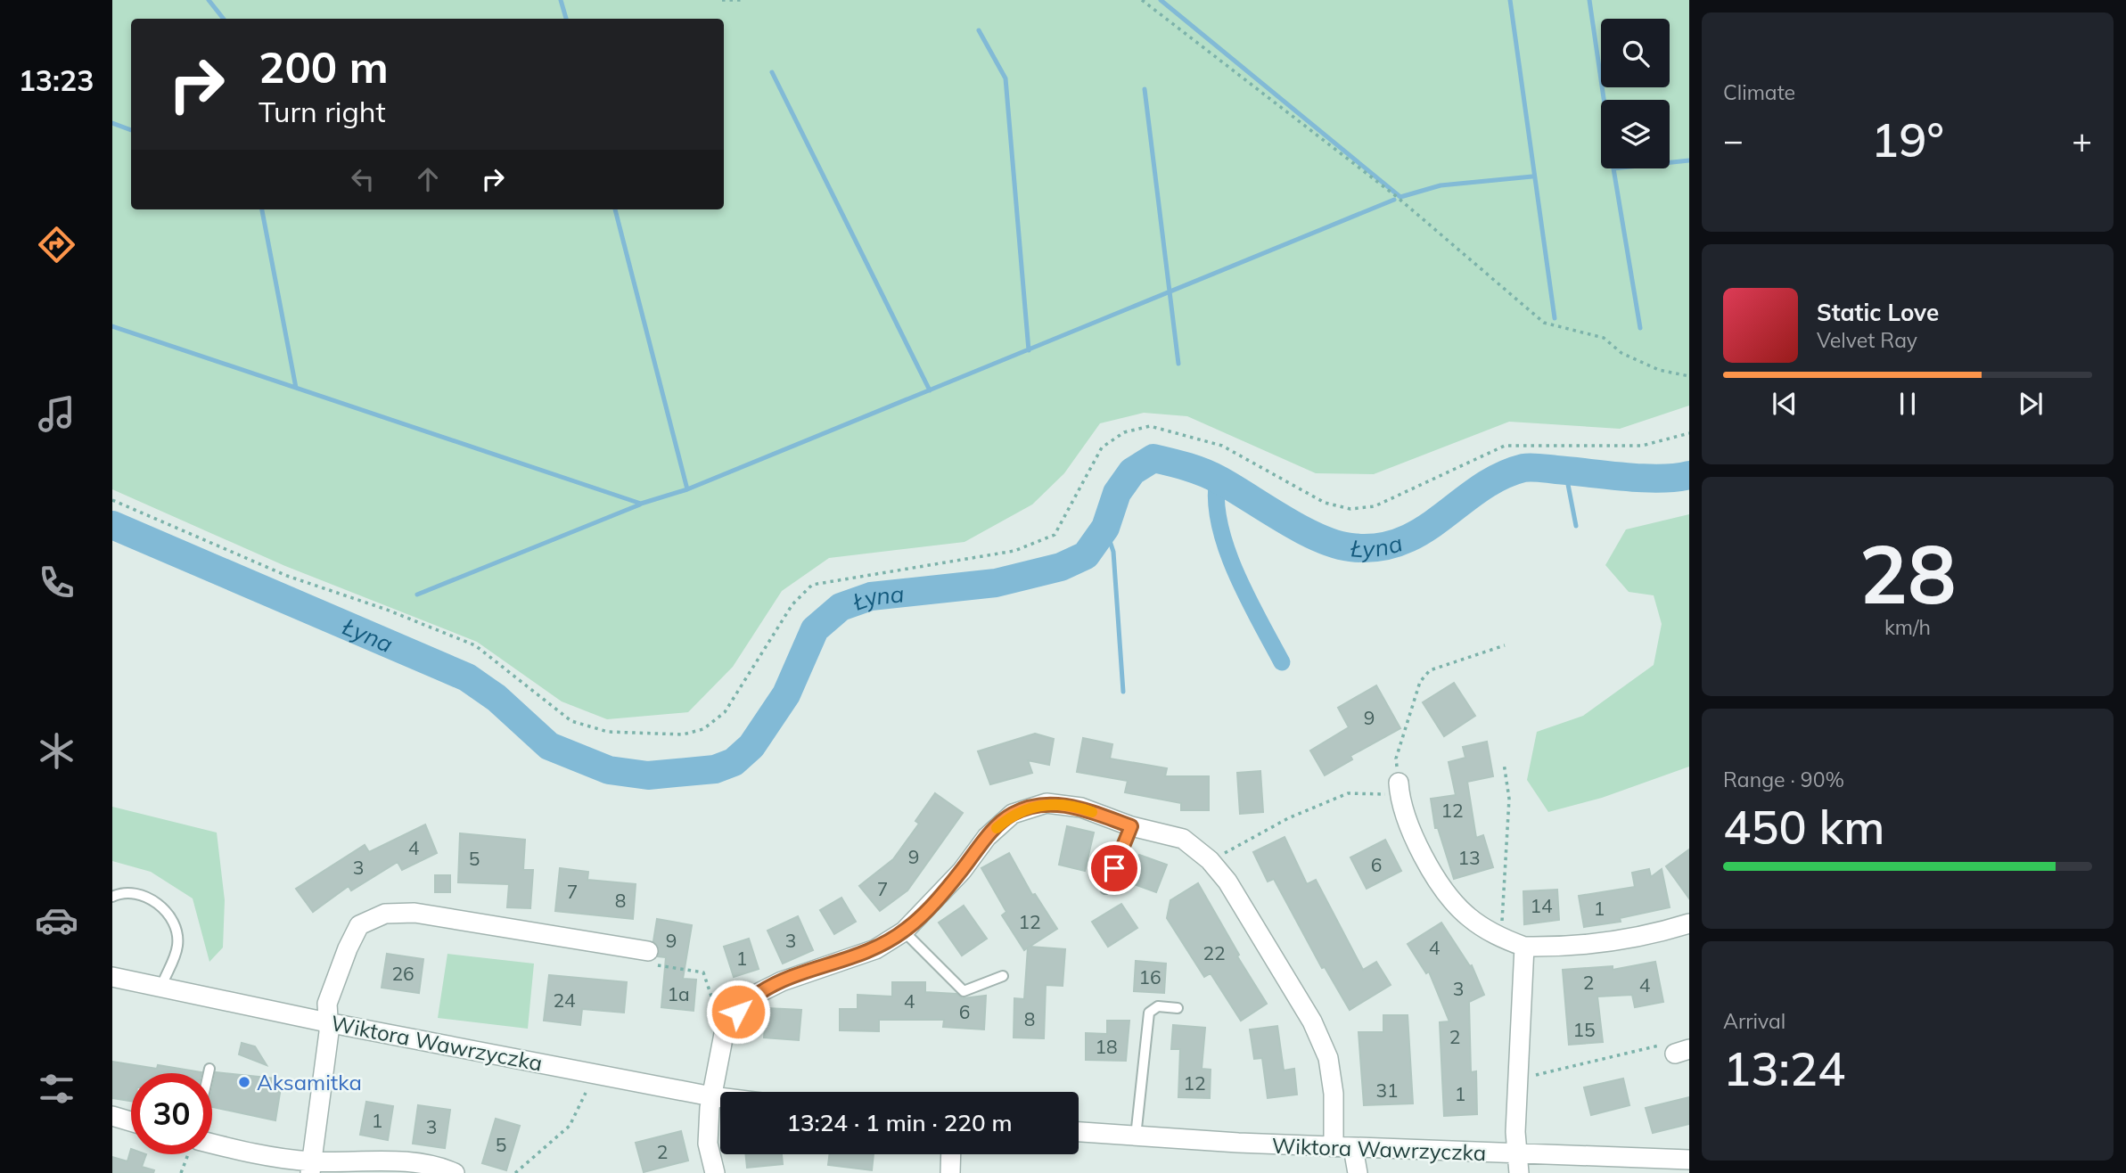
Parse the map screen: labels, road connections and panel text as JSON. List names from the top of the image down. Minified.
{"streets":{"street":["Wiktora Wawrzyczka"]},"water":["Łyna"],"places":["Aksamitka"],"house_numbers":["9","12","4","9","13","5","6","3","7","7","8","14","1","12","9","3","4","22","1","26","16","2","4","3","1a","24","4","6","8","15","2","18","12","31","1","1","3","5","2"],"page":{"tabs":"13:23","tile":["Climate",["28","km/h"],["Range · 90%","450 km"],["Arrival","13:24"]],"turn":["200 m","Turn right"],"heat":["−","19°","+"],"song":["Static Love","Velvet Ray"],"limit":"30","trip":"13:24 · 1 min · 220 m"}}
